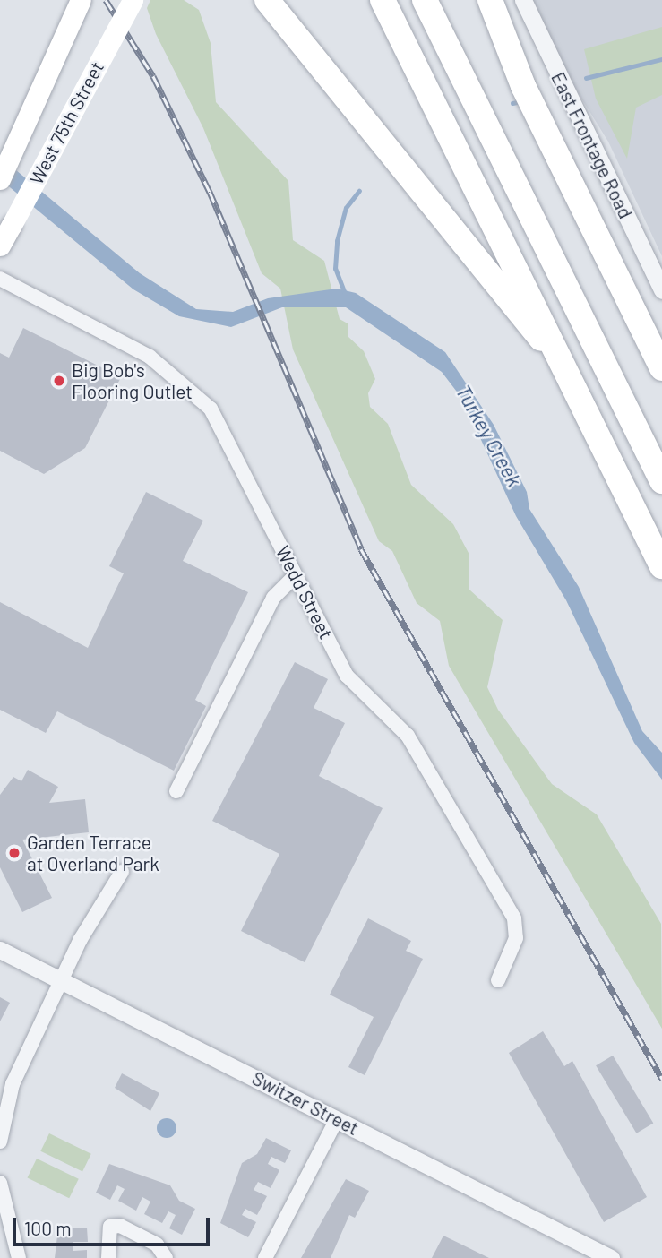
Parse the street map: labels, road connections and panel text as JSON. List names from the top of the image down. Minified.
{"streets":{"main road":["West 75th Street"],"street":["East Frontage Road","Wedd Street","Switzer Street"]},"water":["Turkey Creek"],"places":["Big Bob's Flooring Outlet","Garden Terrace at Overland Park"],"scale_bar":"100 m"}
